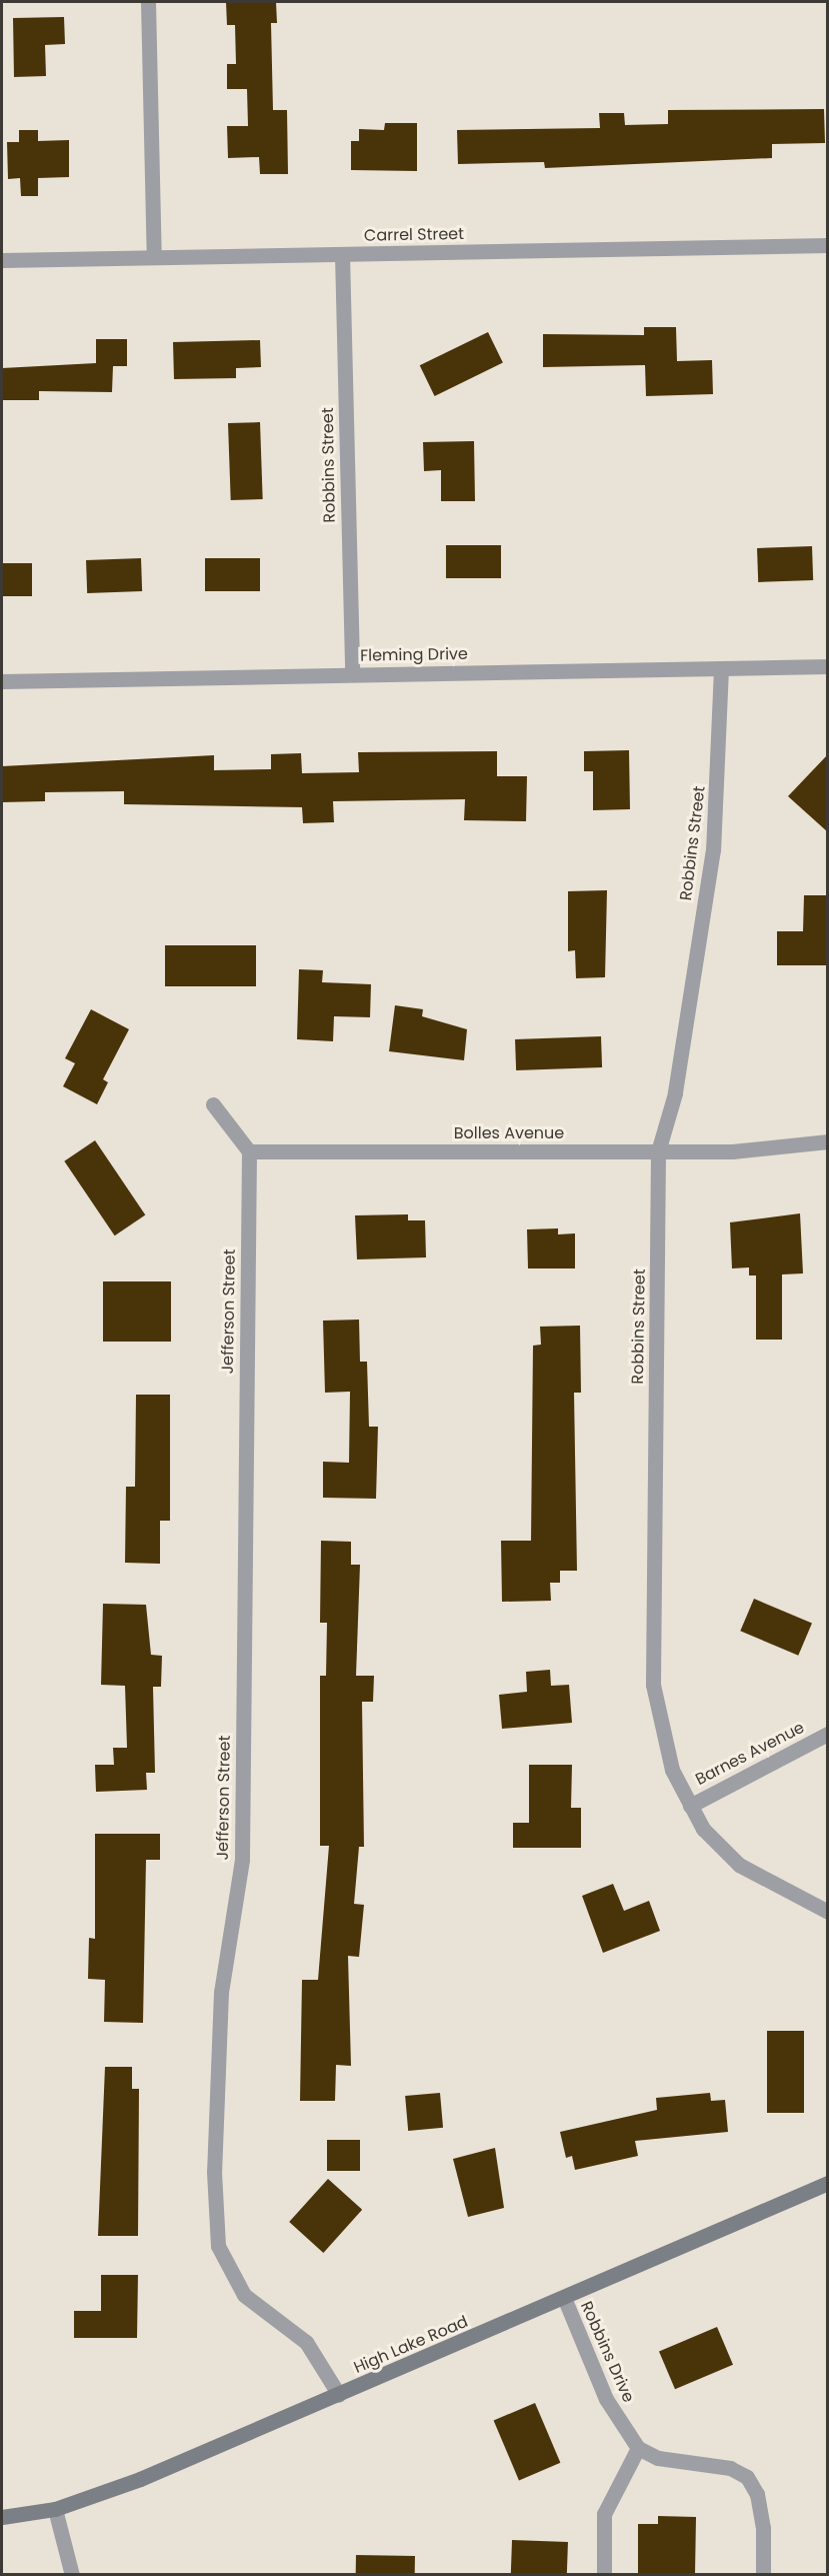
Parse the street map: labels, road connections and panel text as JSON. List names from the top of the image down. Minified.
{"streets":{"street":["Carrel Street","Robbins Street","Fleming Drive","Bolles Avenue","Jefferson Street","Barnes Avenue","High Lake Road","Robbins Drive"]},"crossings":[["Carrel Street","Robbins Street"],["Robbins Street","Fleming Drive"],["Robbins Street","Bolles Avenue"],["Robbins Street","Barnes Avenue"],["Bolles Avenue","Jefferson Street"],["Jefferson Street","High Lake Road"],["High Lake Road","Robbins Drive"]]}
